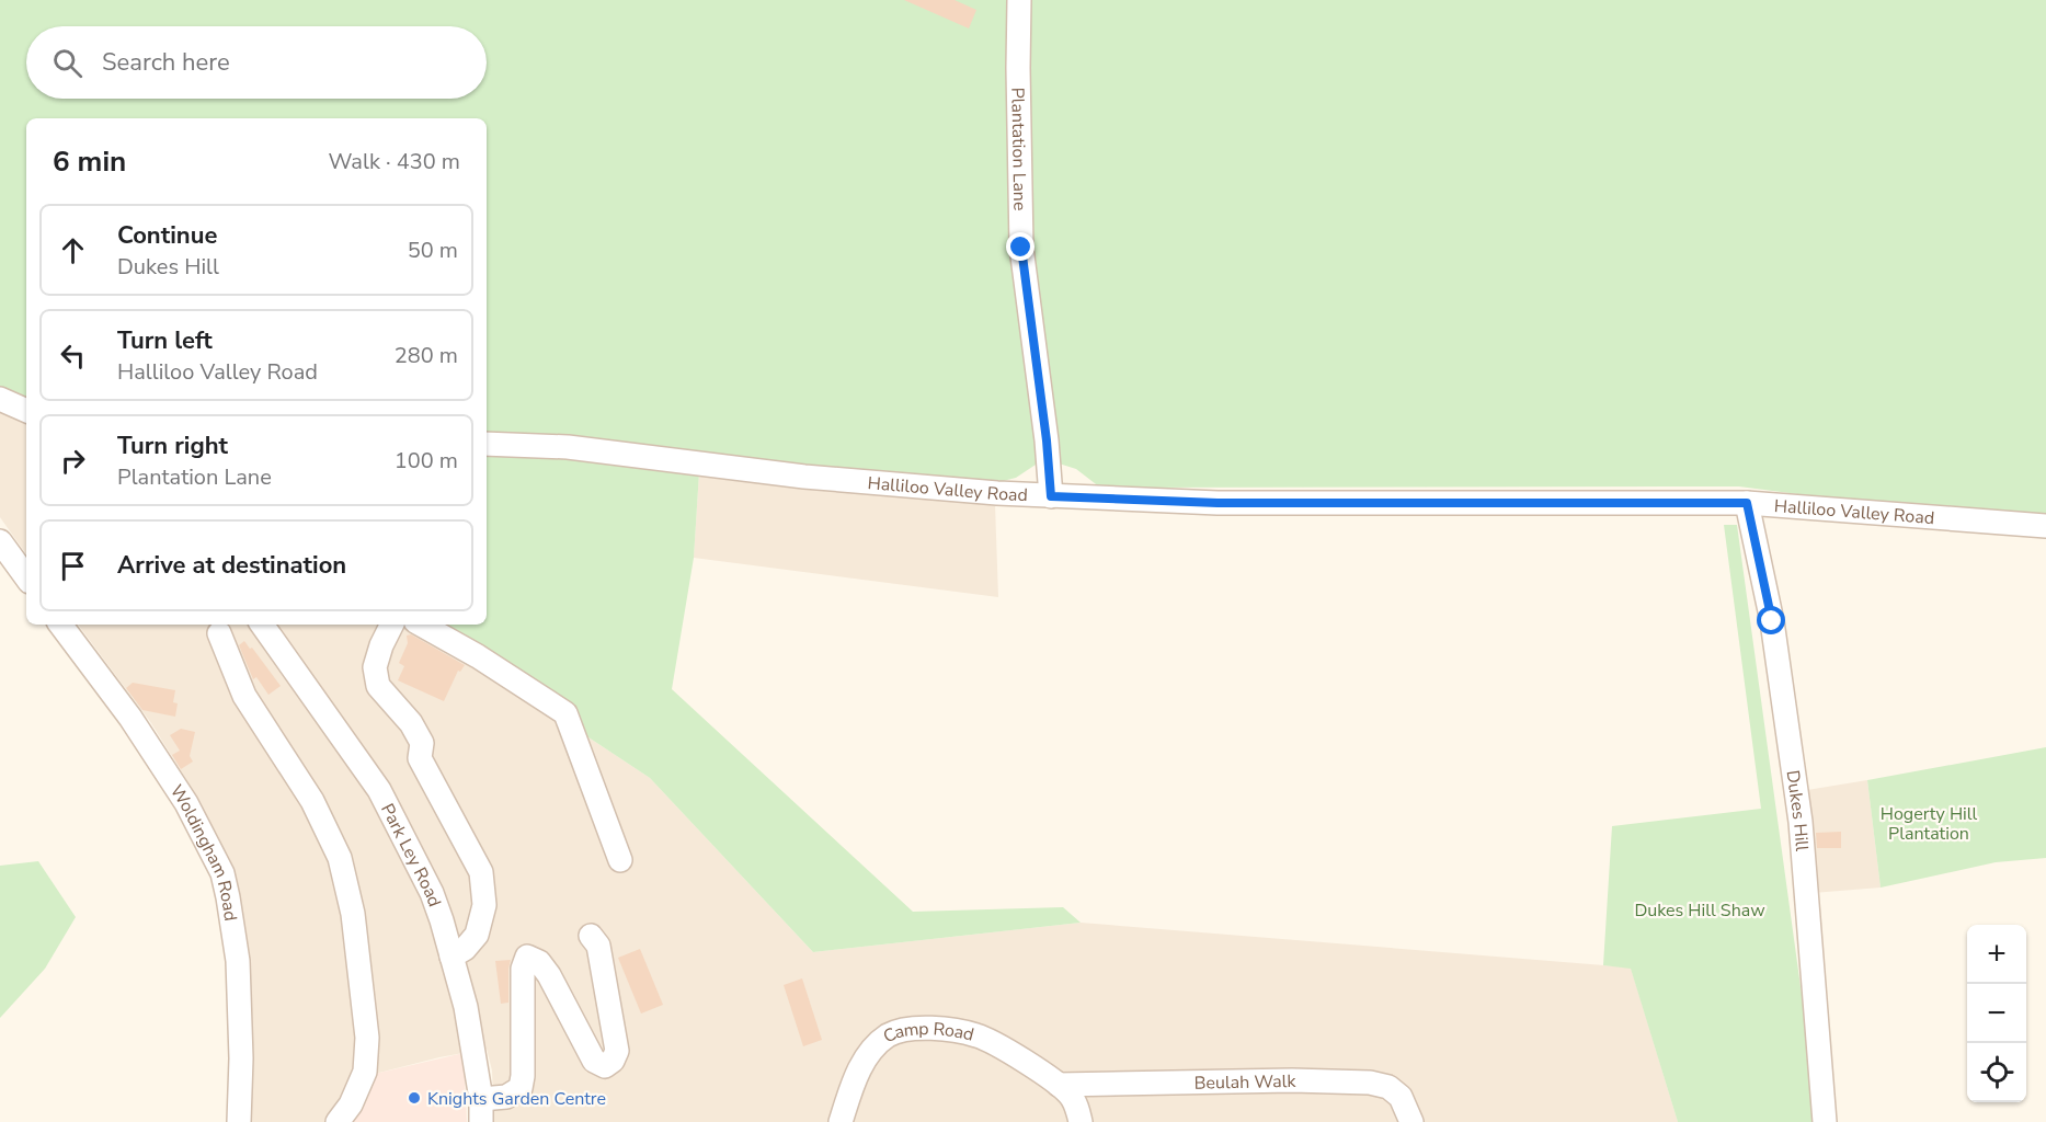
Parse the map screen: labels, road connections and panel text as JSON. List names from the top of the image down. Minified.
{"streets":{"street":["Plantation Lane","Halliloo Valley Road","Dukes Hill","Woldingham Road","Park Ley Road","Camp Road","Beulah Walk"]},"crossings":[["Plantation Lane","Halliloo Valley Road"],["Halliloo Valley Road","Dukes Hill"],["Camp Road","Beulah Walk"]],"parks":["Hogerty Hill Plantation","Dukes Hill Shaw"],"places":["Knights Garden Centre"],"page":{"search":"Search here","heading":["6 min","Walk · 430 m"],"list":[["Continue","Dukes Hill","50 m"],["Turn left","Halliloo Valley Road","280 m"],["Turn right","Plantation Lane","100 m"],"Arrive at destination"],"map_buttons":["+","−"]}}
